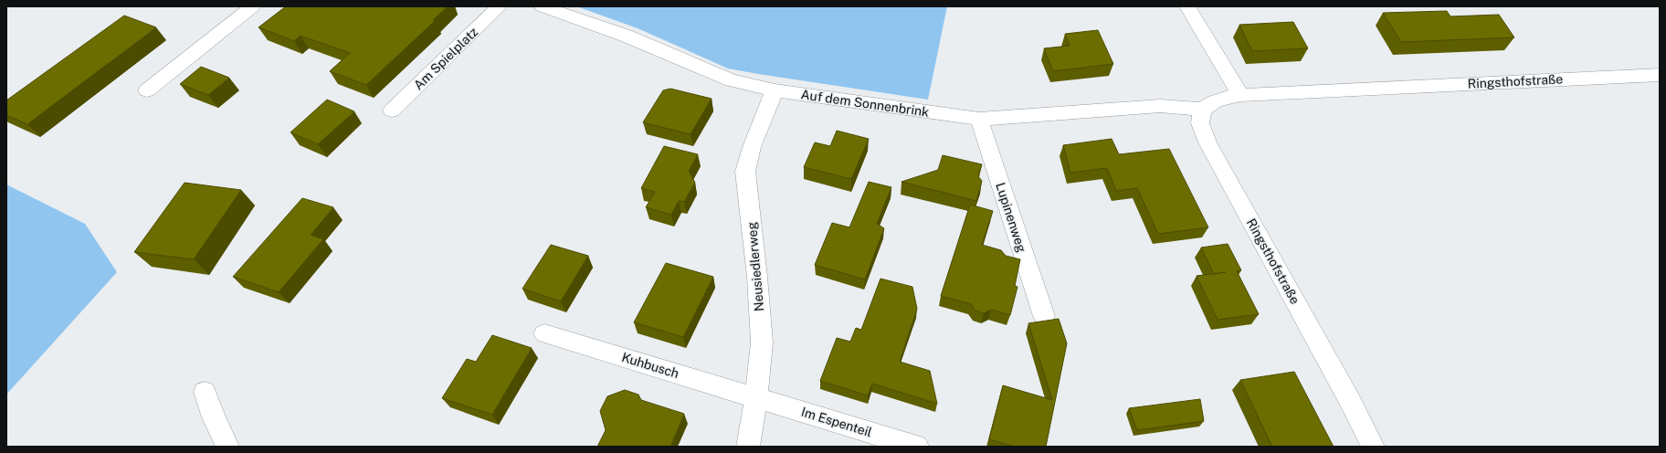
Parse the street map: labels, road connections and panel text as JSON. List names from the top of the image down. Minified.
{"streets":{"street":["Am Spielplatz","Ringsthofstraße","Auf dem Sonnenbrink","Lupinenweg","Neusiedlerweg","Kuhbusch","Im Espenteil"]},"crossings":[["Ringsthofstraße","Auf dem Sonnenbrink"],["Auf dem Sonnenbrink","Lupinenweg"],["Auf dem Sonnenbrink","Neusiedlerweg"],["Neusiedlerweg","Kuhbusch"],["Neusiedlerweg","Im Espenteil"],["Kuhbusch","Im Espenteil"]]}
